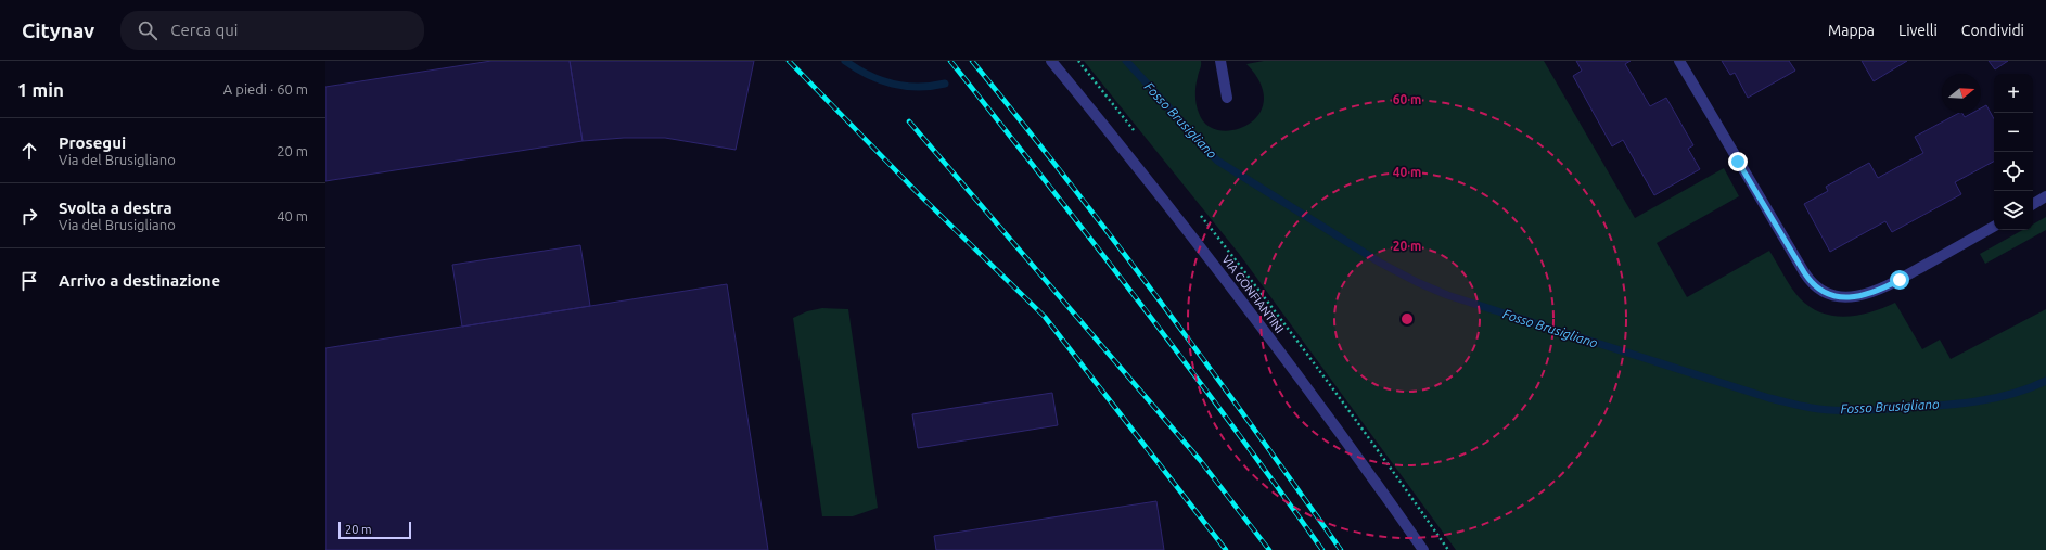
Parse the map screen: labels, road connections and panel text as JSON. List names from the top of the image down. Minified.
{"streets":{"street":["VIA GONFIANTINI"]},"water":["Fosso Brusigliano"],"scale_bar":"20 m","north":"right","page":{"header":"Citynav","search":"Cerca qui","nav":["Mappa","Livelli","Condividi"],"heading":["1 min","A piedi · 60 m"],"map_buttons":["+","−"],"list":[["Prosegui","Via del Brusigliano","20 m"],["Svolta a destra","Via del Brusigliano","40 m"],"Arrivo a destinazione"],"scale":"20 m"},"rings":["60 m","40 m","20 m"]}
